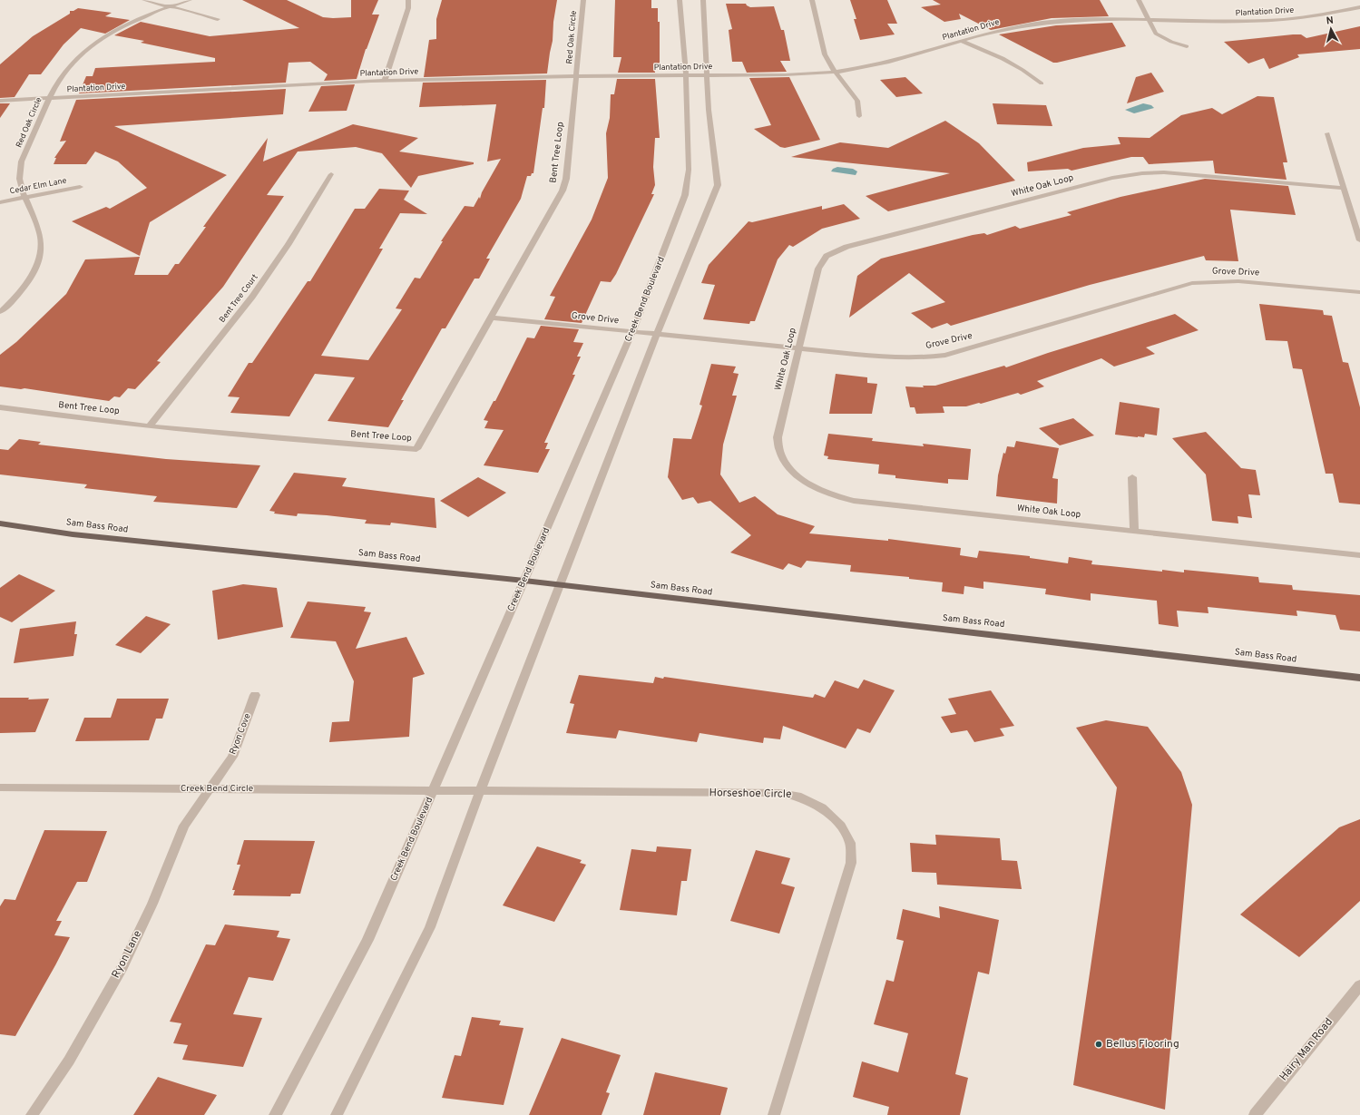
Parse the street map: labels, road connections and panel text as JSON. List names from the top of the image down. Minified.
{"streets":{"main road":["Sam Bass Road"],"street":["Plantation Drive","Red Oak Circle","Bent Tree Loop","Cedar Elm Lane","White Oak Loop","Grove Drive","Bent Tree Court","Creek Bend Boulevard","Ryon Cove","Creek Bend Circle","Horseshoe Circle","Ryon Lane","Hairy Man Road"]},"crossings":[["Plantation Drive","Red Oak Circle"],["Plantation Drive","Bent Tree Loop"],["Plantation Drive","Creek Bend Boulevard"],["Red Oak Circle","Bent Tree Loop"],["Red Oak Circle","Cedar Elm Lane"],["Bent Tree Loop","Grove Drive"],["Bent Tree Loop","Bent Tree Court"],["White Oak Loop","Grove Drive"],["Grove Drive","Creek Bend Boulevard"],["Creek Bend Boulevard","Sam Bass Road"],["Creek Bend Boulevard","Creek Bend Circle"],["Creek Bend Boulevard","Horseshoe Circle"],["Ryon Cove","Creek Bend Circle"],["Ryon Cove","Ryon Lane"],["Creek Bend Circle","Horseshoe Circle"],["Creek Bend Circle","Ryon Lane"]],"places":["Bellus Flooring"],"north":"top"}
